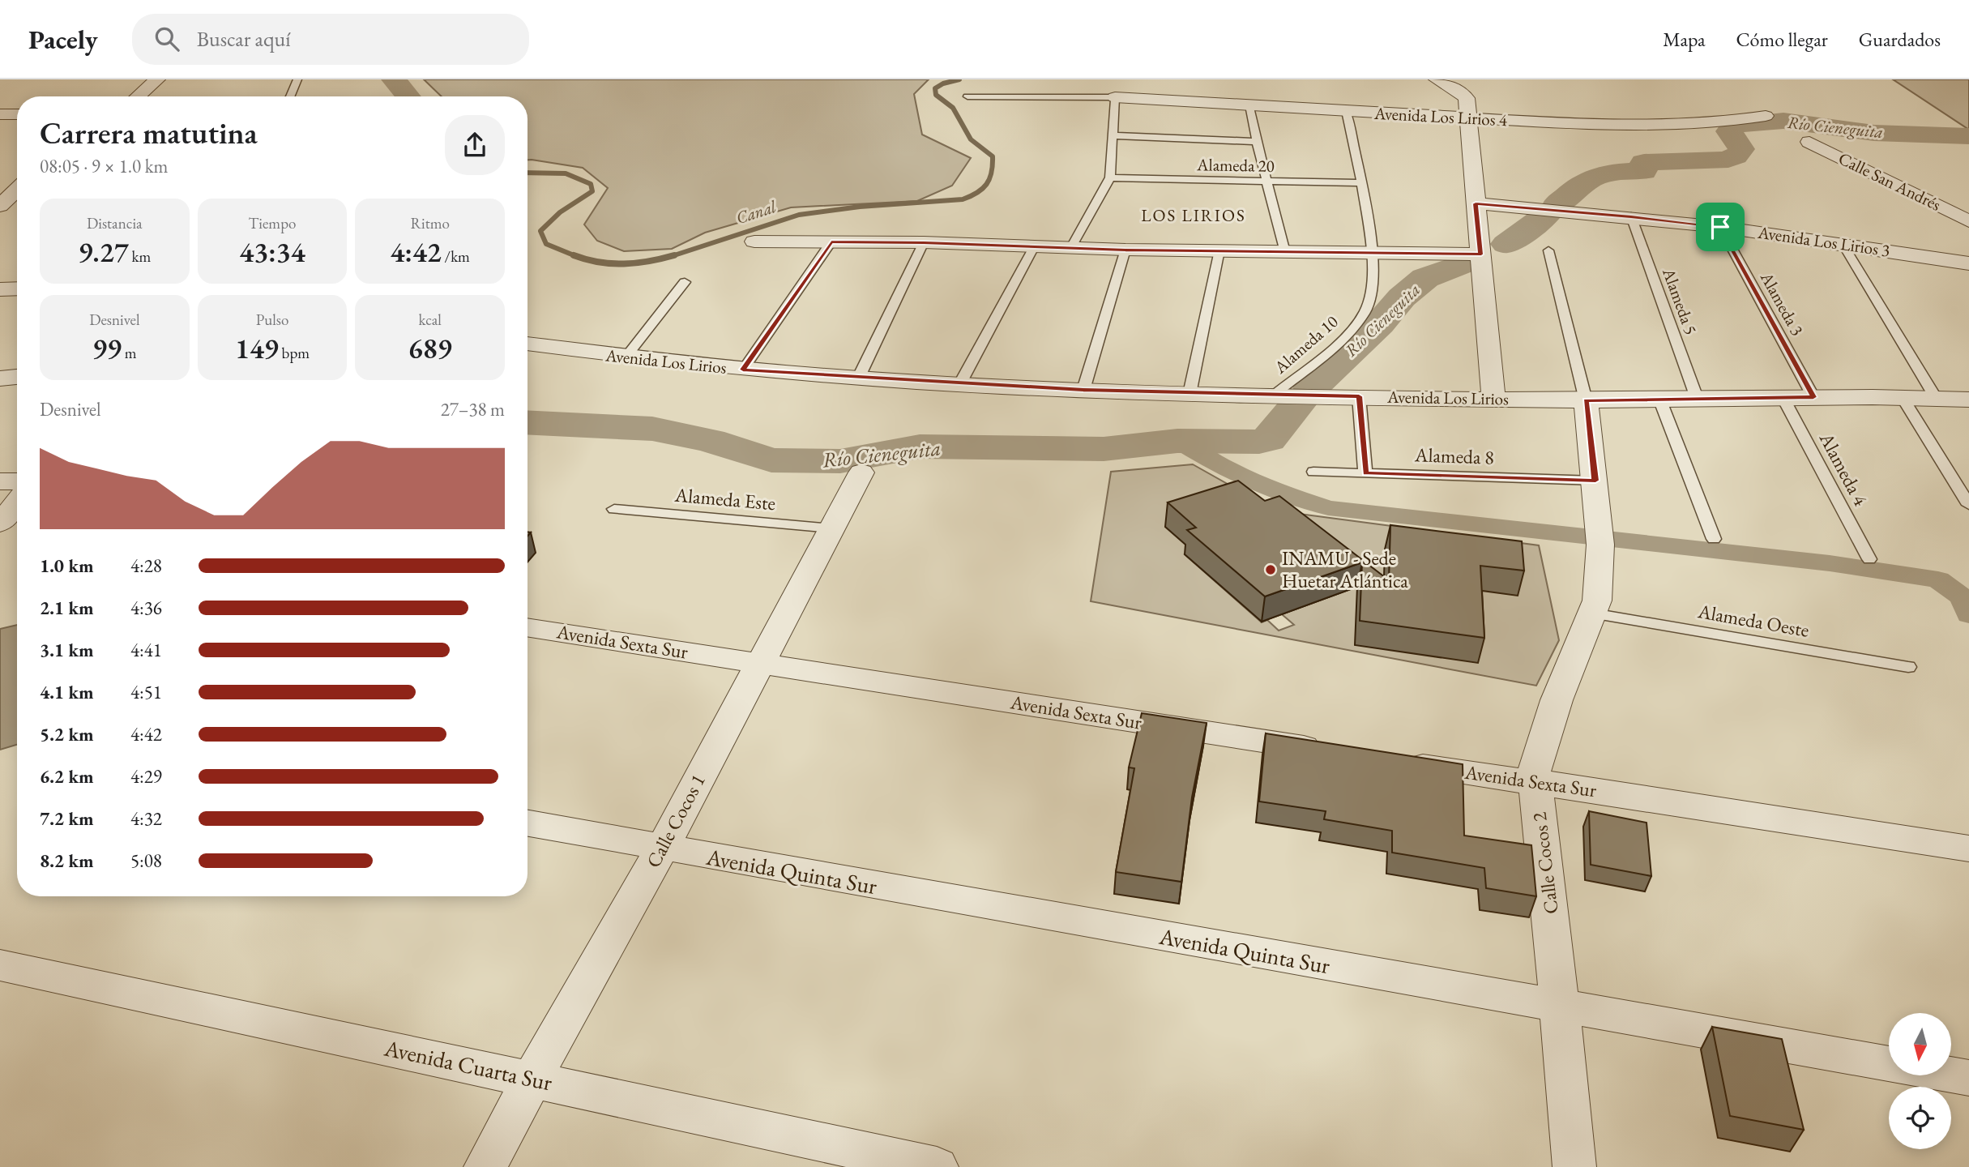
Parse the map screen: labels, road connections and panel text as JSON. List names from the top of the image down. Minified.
{"streets":{"street":["Avenida Los Lirios 4","Calle San Andrés","Avenida Los Lirios 3","Avenida Los Lirios","Avenida Sexta Sur","Calle Cocos 1","Calle Cocos 2","Avenida Quinta Sur","Avenida Cuarta Sur"],"lane":["Alameda 20","Alameda 5","Alameda 3","Alameda 10","Alameda 8","Alameda 4","Alameda Este","Alameda Oeste"]},"crossings":[["Avenida Los Lirios 3","Alameda 5"],["Avenida Los Lirios 3","Alameda 3"],["Alameda 5","Avenida Los Lirios"],["Alameda 3","Avenida Los Lirios"],["Alameda 10","Avenida Los Lirios"],["Avenida Los Lirios","Alameda 4"],["Avenida Los Lirios","Calle Cocos 2"],["Alameda 8","Calle Cocos 2"],["Alameda Este","Calle Cocos 1"],["Alameda Oeste","Calle Cocos 2"],["Avenida Sexta Sur","Calle Cocos 1"],["Avenida Sexta Sur","Calle Cocos 2"],["Calle Cocos 1","Avenida Quinta Sur"],["Calle Cocos 1","Avenida Cuarta Sur"],["Calle Cocos 2","Avenida Quinta Sur"]],"districts":["LOS LIRIOS"],"water":["Río Cieneguita","Canal"],"places":["INAMU - Sede Huetar Atlántica"],"north":"bottom","page":{"header":"Pacely","search":"Buscar aquí","nav":["Mapa","Cómo llegar","Guardados"],"heading":["Carrera matutina","08:05 · 9 × 1.0 km"],"stats":[["Distancia","9.27 km"],["Tiempo","43:34"],["Ritmo","4:42 /km"],["Desnivel","99 m"],["Pulso","149 bpm"],["kcal","689"]],"chart":["Desnivel","27–38 m"],"list":[{"name":"1.0 km","note":"4:28"},{"name":"2.1 km","note":"4:36"},{"name":"3.1 km","note":"4:41"},{"name":"4.1 km","note":"4:51"},{"name":"5.2 km","note":"4:42"},{"name":"6.2 km","note":"4:29"},{"name":"7.2 km","note":"4:32"},{"name":"8.2 km","note":"5:08"}]}}
